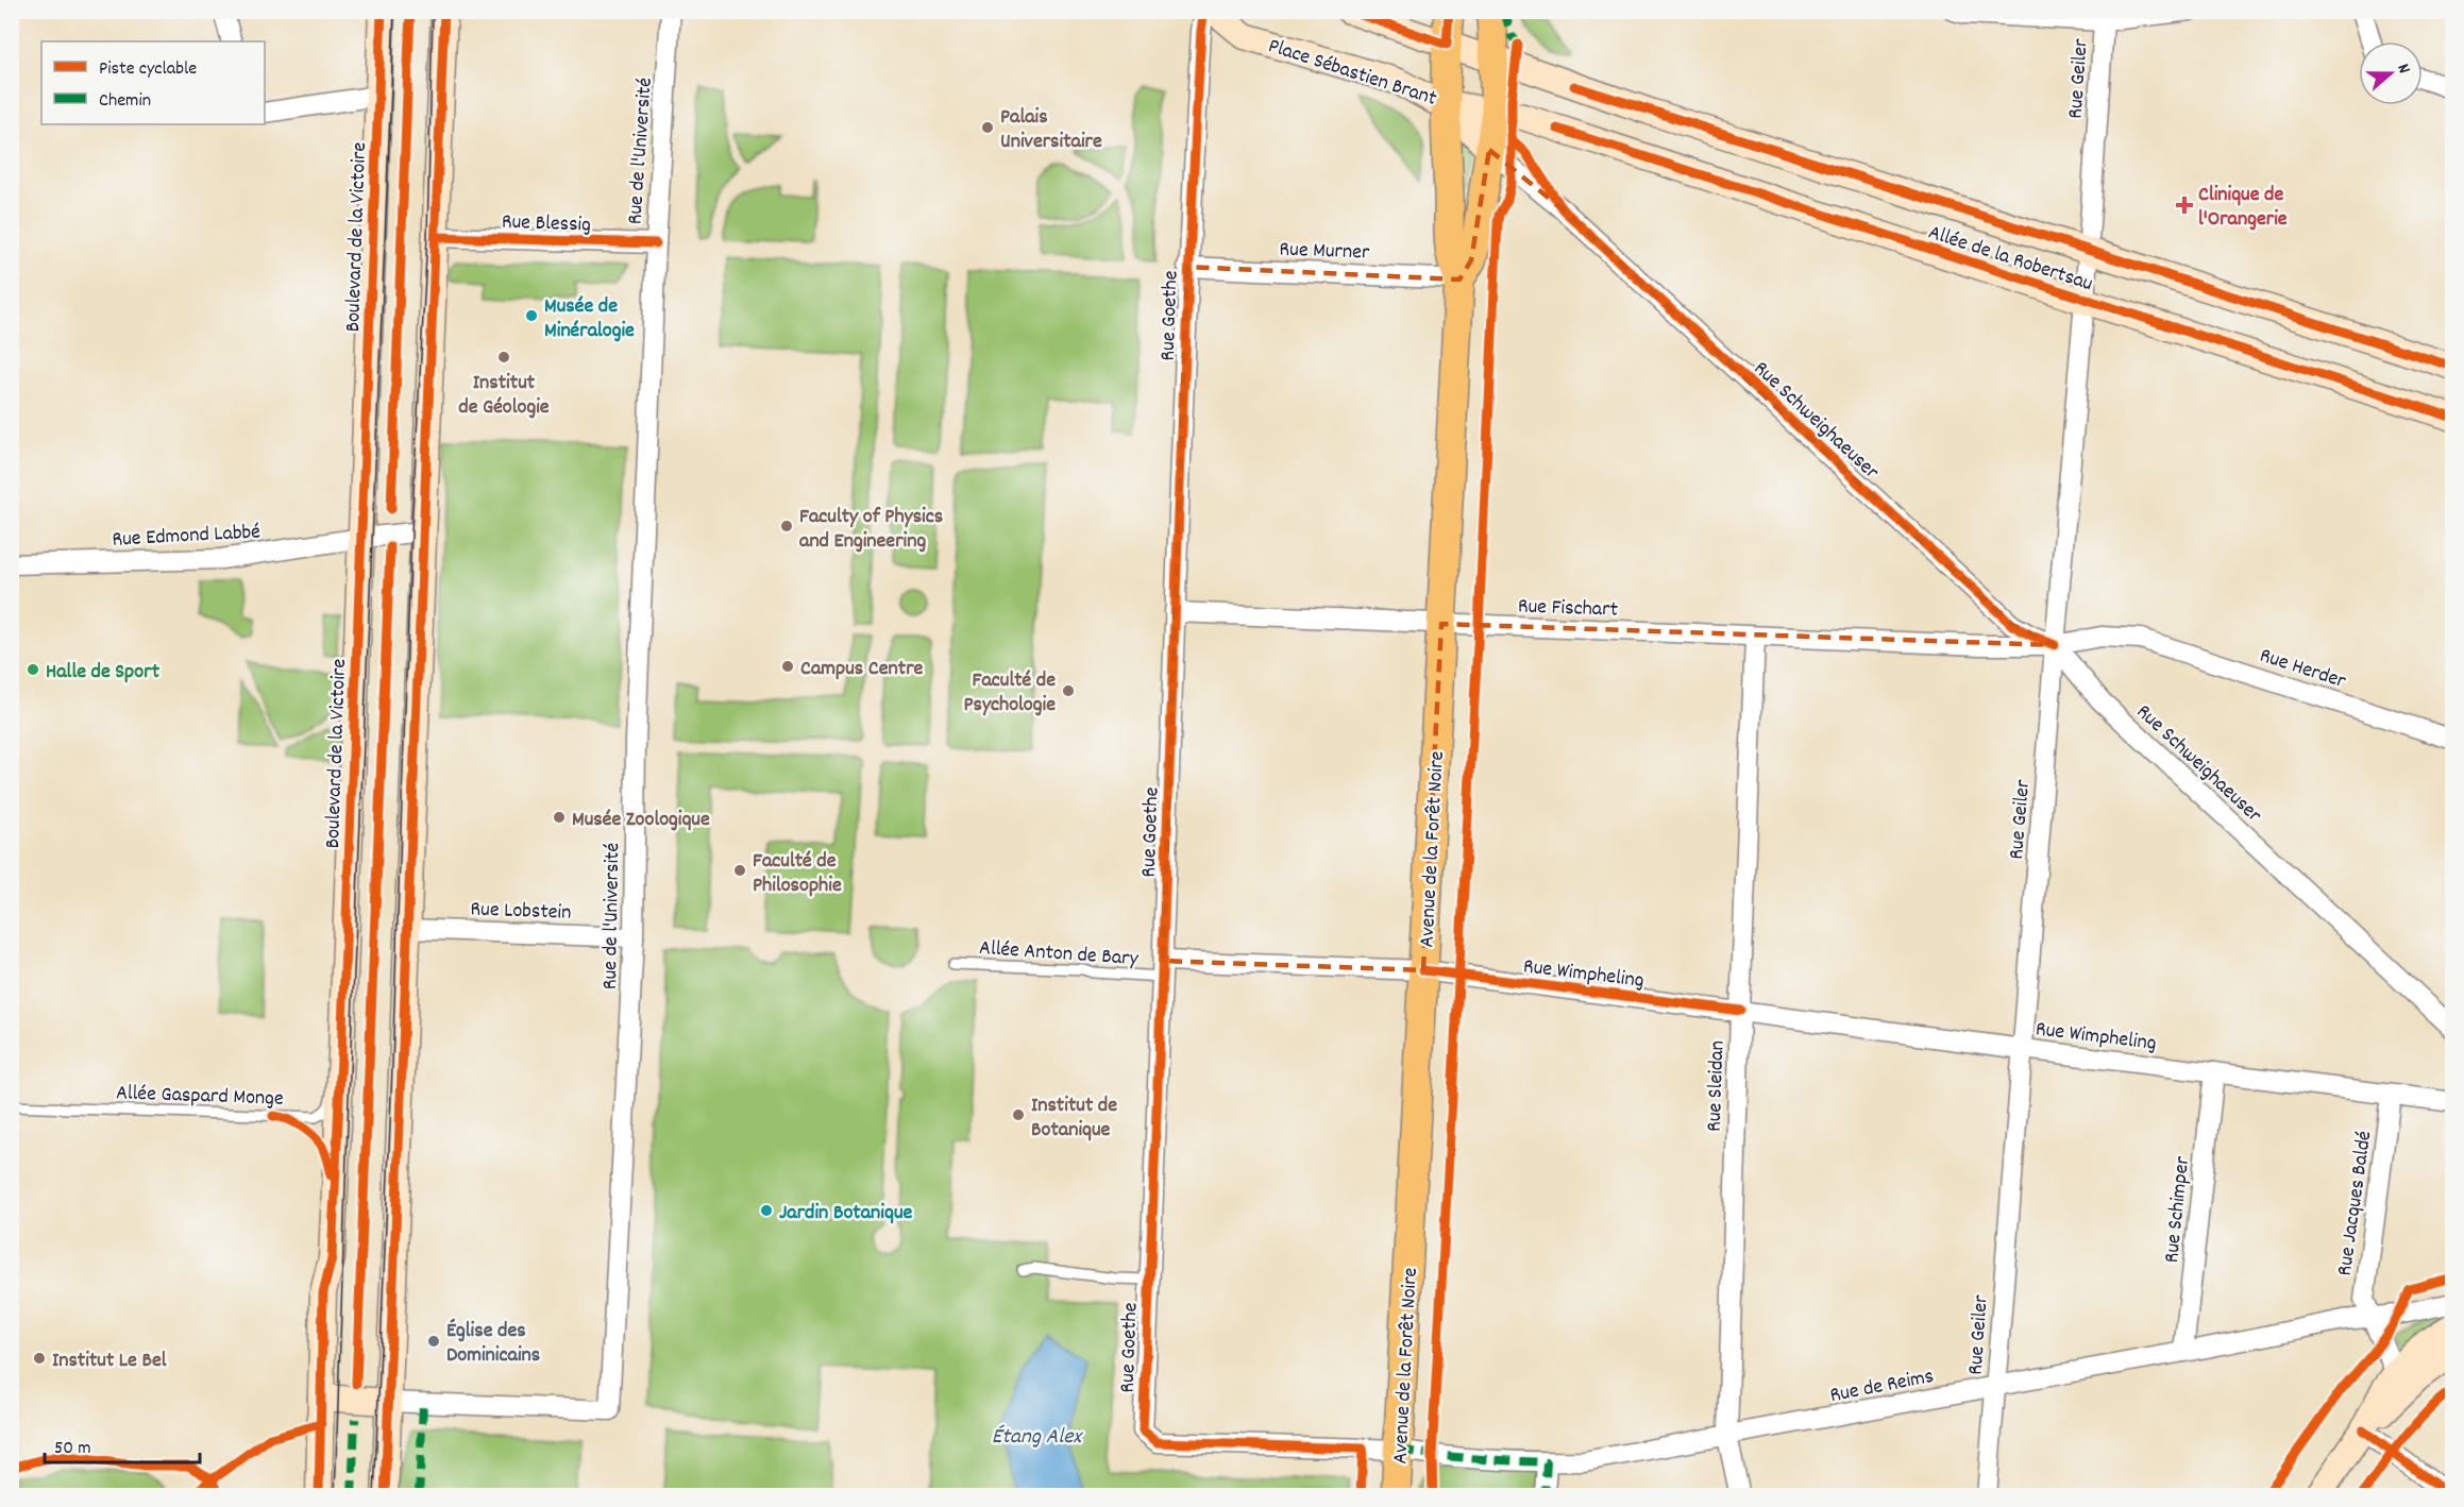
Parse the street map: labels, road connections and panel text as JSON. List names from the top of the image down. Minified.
{"streets":{"main road":["Place Sébastien Brant","Avenue de la Forêt Noire"],"street":["Rue Geiler","Rue de l'Université","Rue Blessig","Boulevard de la Victoire","Rue Murner","Allée de la Robertsau","Rue Goethe","Rue Schweighaeuser","Rue Edmond Labbé","Rue Fischart","Rue Herder","Rue Lobstein","Rue Wimpheling","Rue Sleidan","Rue Jacques Baldé","Rue Schimper","Rue de Reims"],"lane":["Allée Anton de Bary","Allée Gaspard Monge"]},"crossings":[["Place Sébastien Brant","Allée de la Robertsau"],["Place Sébastien Brant","Avenue de la Forêt Noire"],["Rue Geiler","Allée de la Robertsau"],["Rue Geiler","Rue Schweighaeuser"],["Rue Geiler","Rue Fischart"],["Rue Geiler","Rue Herder"],["Rue Geiler","Rue Wimpheling"],["Rue Geiler","Rue de Reims"],["Rue de l'Université","Rue Blessig"],["Rue de l'Université","Rue Lobstein"],["Boulevard de la Victoire","Rue Edmond Labbé"],["Rue Murner","Rue Goethe"],["Rue Murner","Avenue de la Forêt Noire"],["Allée de la Robertsau","Avenue de la Forêt Noire"],["Rue Goethe","Rue Fischart"],["Rue Goethe","Avenue de la Forêt Noire"],["Rue Goethe","Allée Anton de Bary"],["Rue Goethe","Rue Wimpheling"],["Rue Goethe","Rue de Reims"],["Rue Schweighaeuser","Rue Fischart"],["Rue Schweighaeuser","Rue Herder"],["Rue Schweighaeuser","Avenue de la Forêt Noire"],["Rue Fischart","Rue Herder"],["Rue Fischart","Avenue de la Forêt Noire"],["Rue Fischart","Rue Sleidan"],["Avenue de la Forêt Noire","Rue Wimpheling"],["Avenue de la Forêt Noire","Rue de Reims"],["Allée Anton de Bary","Rue Wimpheling"],["Rue Wimpheling","Rue Sleidan"],["Rue Wimpheling","Rue Jacques Baldé"],["Rue Wimpheling","Rue Schimper"],["Rue Sleidan","Rue de Reims"],["Rue Jacques Baldé","Rue de Reims"],["Rue Schimper","Rue de Reims"]],"water":["Étang Alex"],"places":{"other":["Palais Universitaire","Musée de Minéralogie","Institut de Géologie","Faculty of Physics and Engineering","Campus Centre","Halle de Sport","Faculté de Psychologie","Musée Zoologique","Faculté de Philosophie","Institut de Botanique","Jardin Botanique","Église des Dominicains","Institut Le Bel"],"health":["Clinique de l'Orangerie"]},"legend":["Piste cyclable","Chemin"],"scale_bar":"50 m","north":"right"}
